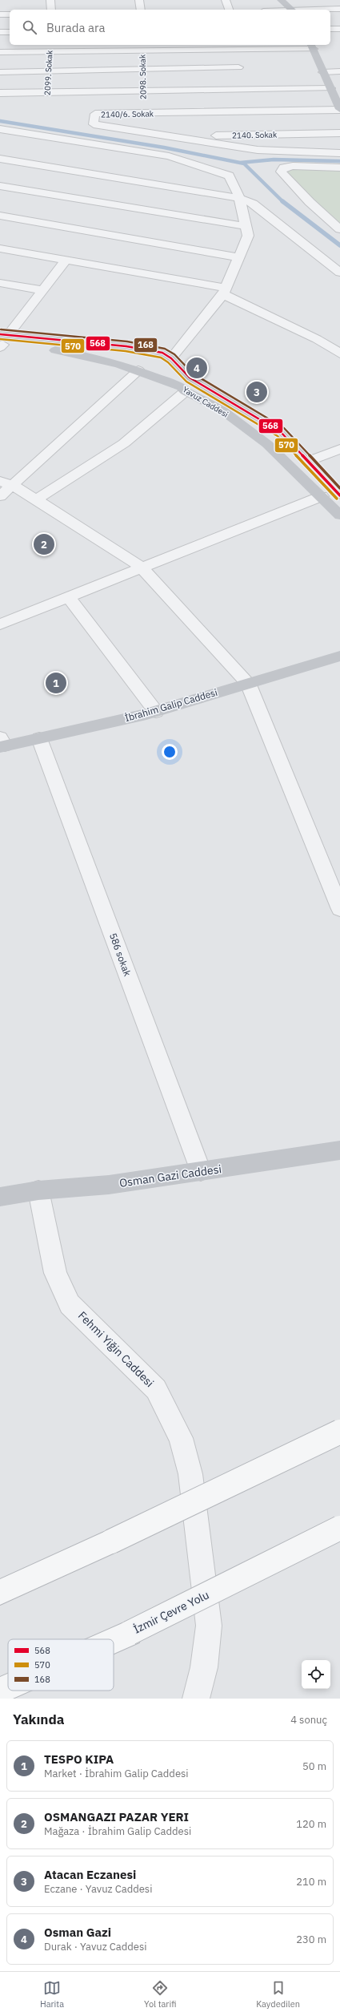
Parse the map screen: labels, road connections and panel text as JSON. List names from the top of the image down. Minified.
{"streets":{"highway":["İzmir Çevre Yolu"],"main road":["Yavuz Caddesi","İbrahim Galip Caddesi","Osman Gazi Caddesi"],"street":["2099. Sokak","2098. Sokak","2140/6. Sokak","2140. Sokak","586 sokak","Fehmi Yiğin Caddesi"]},"crossings":[["2098. Sokak","2140/6. Sokak"],["2140/6. Sokak","2140. Sokak"],["İbrahim Galip Caddesi","586 sokak"],["586 sokak","Osman Gazi Caddesi"],["Osman Gazi Caddesi","Fehmi Yiğin Caddesi"]],"lines":["transit line 168","transit line 568","transit line 570"],"legend":["568","570","168"],"page":{"search":"Burada ara","pins":["4","3","2","1"],"heading":["Yakında","4 sonuç"],"list":[{"mark":"1","name":"TESPO KIPA","note":"Market · İbrahim Galip Caddesi","value":"50 m"},{"mark":"2","name":"OSMANGAZI PAZAR YERI","note":"Mağaza · İbrahim Galip Caddesi","value":"120 m"},{"mark":"3","name":"Atacan Eczanesi","note":"Eczane · Yavuz Caddesi","value":"210 m"},{"mark":"4","name":"Osman Gazi","note":"Durak · Yavuz Caddesi","value":"230 m"}],"nav":["Harita","Yol tarifi","Kaydedilen"]}}
